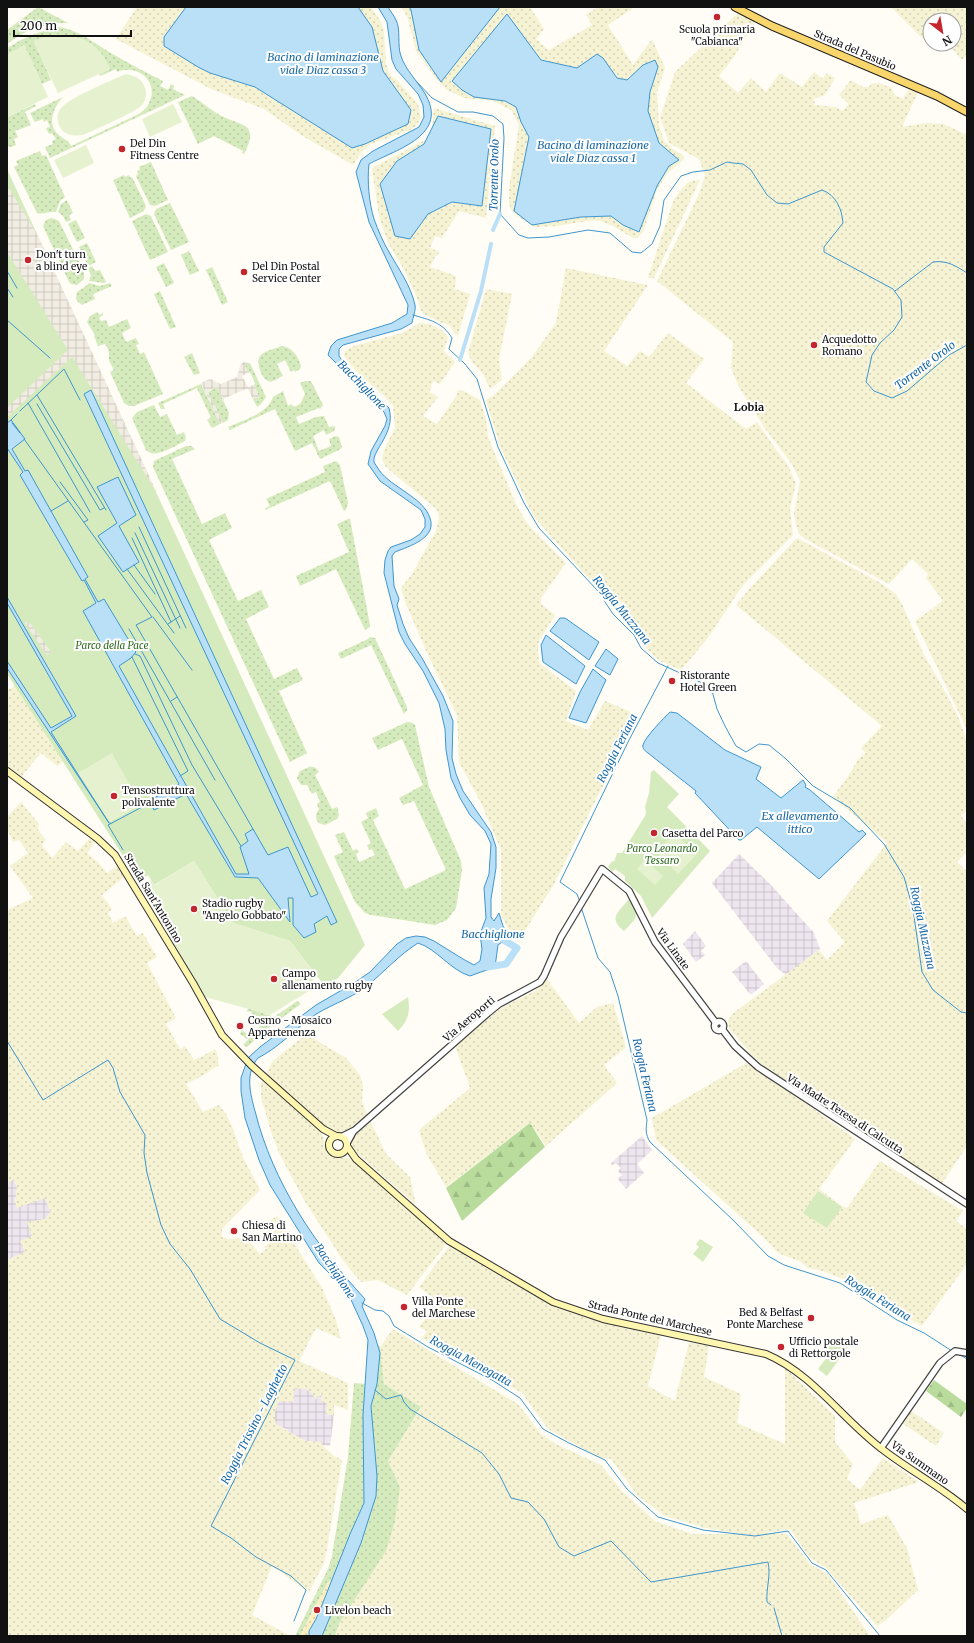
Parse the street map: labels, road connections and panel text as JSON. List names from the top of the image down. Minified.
{"streets":{"main road":["Strada del Pasubio","Strada Sant'Antonino","Strada Ponte del Marchese","Via Summano"],"street":["Via Linate","Via Aeroporti","Via Madre Teresa di Calcutta"]},"crossings":[["Strada Sant'Antonino","Strada Ponte del Marchese"],["Via Linate","Via Aeroporti"],["Via Linate","Via Madre Teresa di Calcutta"],["Via Aeroporti","Strada Ponte del Marchese"],["Strada Ponte del Marchese","Via Summano"]],"districts":["Lobia"],"water":["Bacino di laminazione viale Diaz cassa 3","Bacino di laminazione viale Diaz cassa 1","Torrente Orolo","Bacchiglione","Roggia Muzzana","Roggia Feriana","Ex allevamento ittico","Roggia Menegatta","Roggia Trissino - Laghetto"],"parks":["Parco della Pace","Parco Leonardo Tessaro"],"places":["Scuola primaria \"Cabianca\"","Del Din Fitness Centre","Don't turn a blind eye","Del Din Postal Service Center","Acquedotto Romano","Ristorante Hotel Green","Tensostruttura polivalente","Casetta del Parco","Stadio rugby \"Angelo Gobbato\"","Campo allenamento rugby","Cosmo - Mosaico Appartenenza","Chiesa di San Martino","Villa Ponte del Marchese","Bed & Belfast Ponte Marchese","Ufficio postale di Rettorgole","Livelon beach"],"scale_bar":"200 m","north":"bottom right"}
